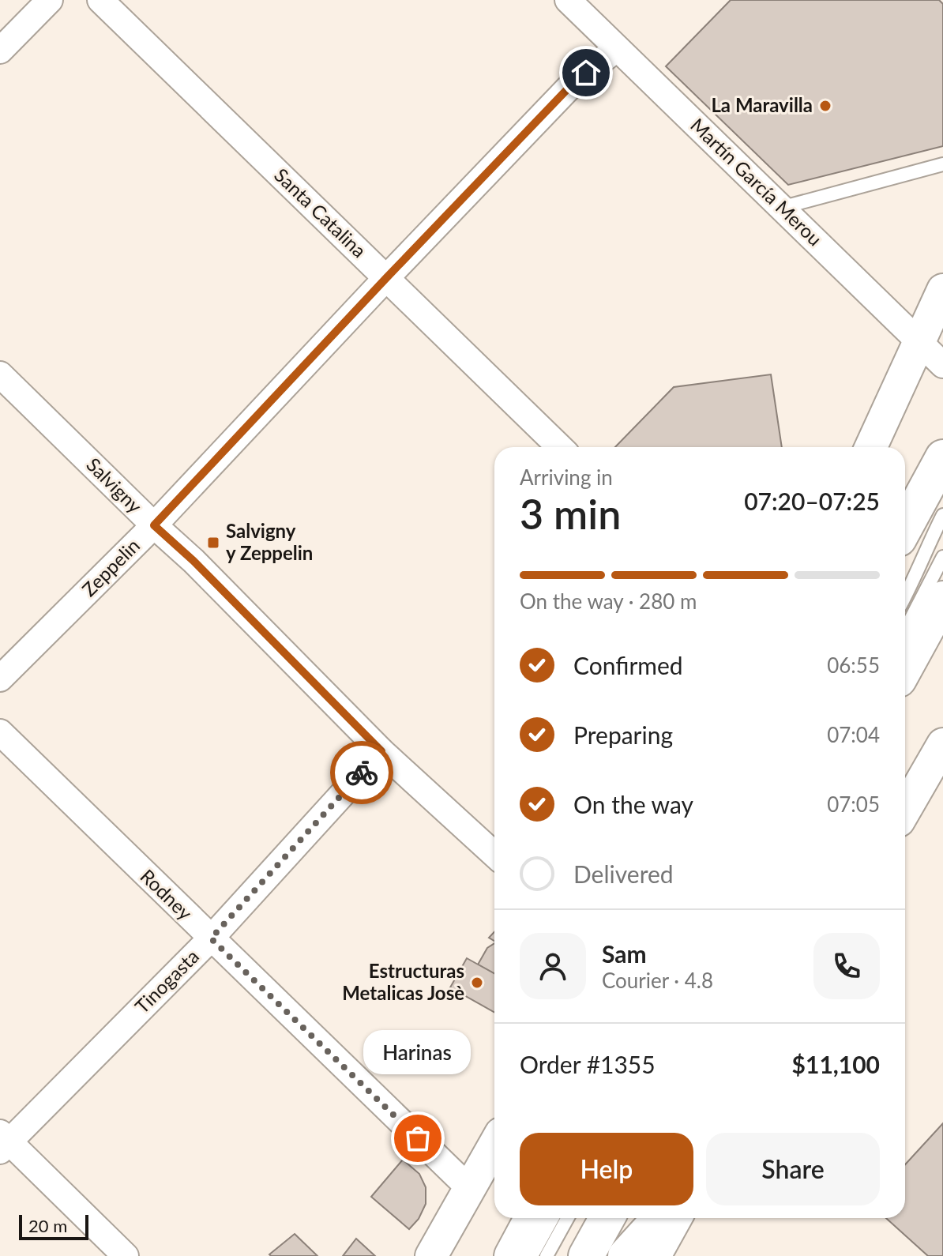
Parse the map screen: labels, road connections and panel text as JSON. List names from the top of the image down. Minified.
{"streets":{"street":["Martín García Merou","Santa Catalina","Salvigny","Zeppelin","Rodney","Tinogasta"]},"crossings":[["Martín García Merou","Zeppelin"],["Santa Catalina","Zeppelin"],["Salvigny","Zeppelin"],["Salvigny","Tinogasta"],["Rodney","Tinogasta"]],"places":{"other":["La Maravilla","Estructuras Metalicas Josè","Harinas"],"transit":["Salvigny y Zeppelin"]},"scale_bar":"20 m","page":{"heading":["3 min","Arriving in","07:20–07:25"],"panel":["Sam","Courier · 4.8","Order #1355","$11,100"],"bar":"On the way · 280 m","list":[["Confirmed","06:55"],["Preparing","07:04"],["On the way","07:05"],"Delivered"],"bubble":"Harinas","buttons":["Help","Share"],"scale":"20 m"}}
